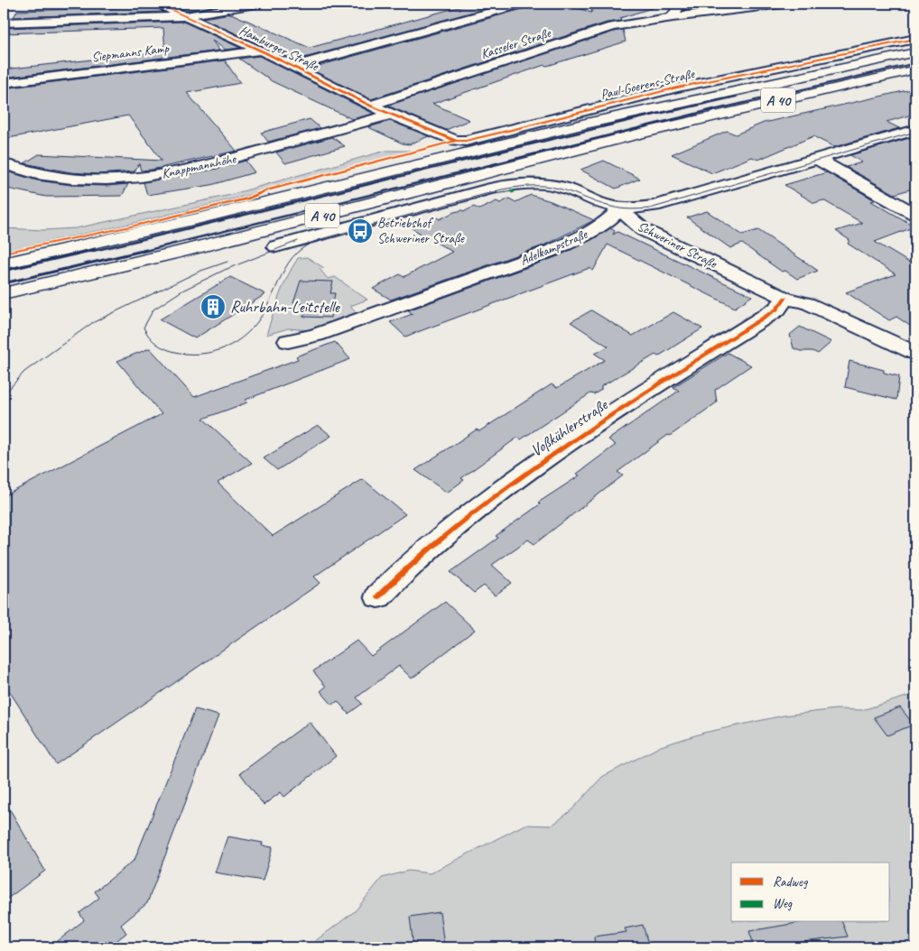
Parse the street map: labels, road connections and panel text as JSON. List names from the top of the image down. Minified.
{"streets":{"highway":["A 40"],"street":["Kasseler Straße","Hamburger Straße","Siepmanns Kamp","Paul-Goerens-Straße","Knappmannhöhe","Schweriner Straße","Adelkampstraße","Voßkühlerstraße"]},"crossings":[["Kasseler Straße","Hamburger Straße"],["Hamburger Straße","Siepmanns Kamp"],["Hamburger Straße","Paul-Goerens-Straße"],["Hamburger Straße","Knappmannhöhe"],["Paul-Goerens-Straße","Knappmannhöhe"],["Schweriner Straße","Adelkampstraße"],["Schweriner Straße","Voßkühlerstraße"]],"places":{"bus stop":["Betriebshof Schweriner Straße"],"building":["Ruhrbahn-Leitstelle"]},"legend":["Radweg","Weg"]}
